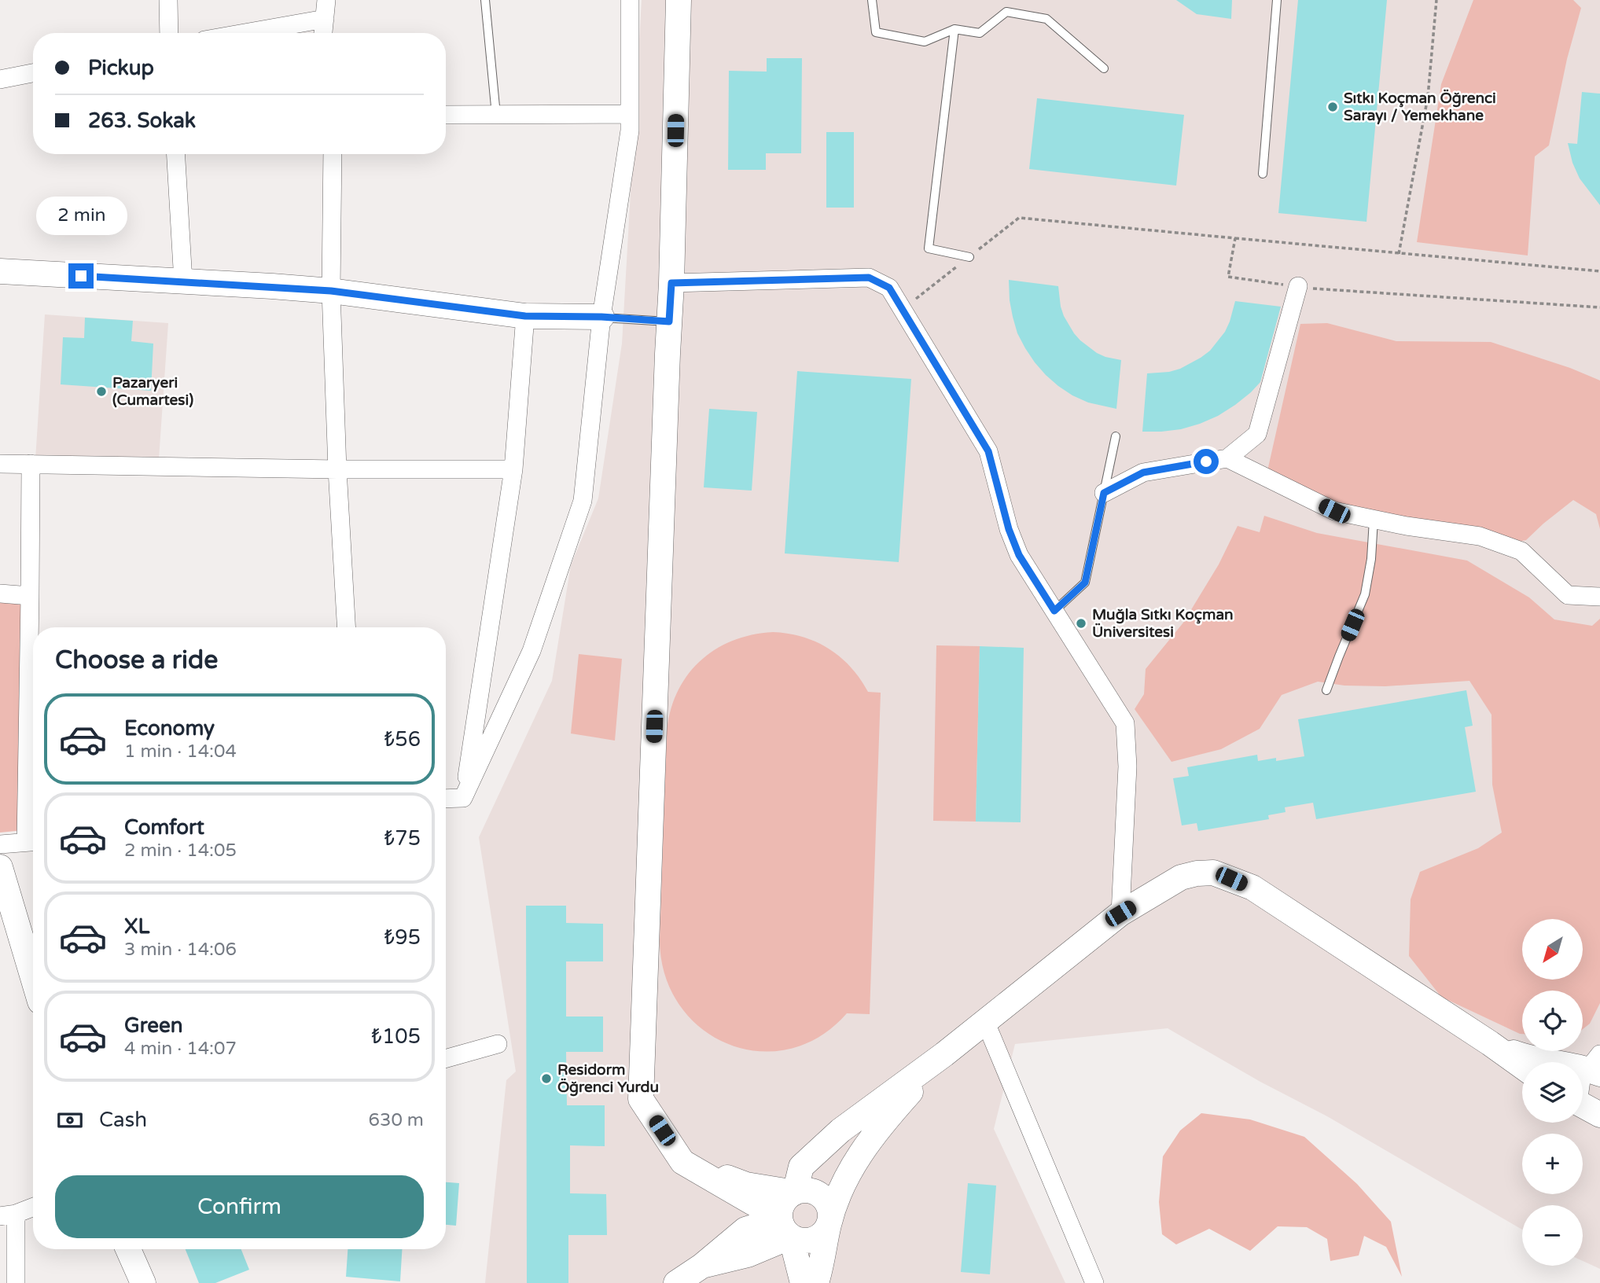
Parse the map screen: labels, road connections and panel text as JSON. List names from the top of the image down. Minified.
{"places":["Sıtkı Koçman Öğrenci Sarayı / Yemekhane","Pazaryeri (Cumartesi)","Muğla Sıtkı Koçman Üniversitesi","Residorm Öğrenci Yurdu"],"north":"bottom left","page":{"banner":["Pickup","263. Sokak"],"bubble":"2 min","heading":"Choose a ride","list":[{"name":"Economy","note":"1 min · 14:04","value":"₺56"},{"name":"Comfort","note":"2 min · 14:05","value":"₺75"},{"name":"XL","note":"3 min · 14:06","value":"₺95"},{"name":"Green","note":"4 min · 14:07","value":"₺105"}],"map_buttons":["+","−"],"pay":["Cash","630 m"],"buttons":"Confirm"}}
